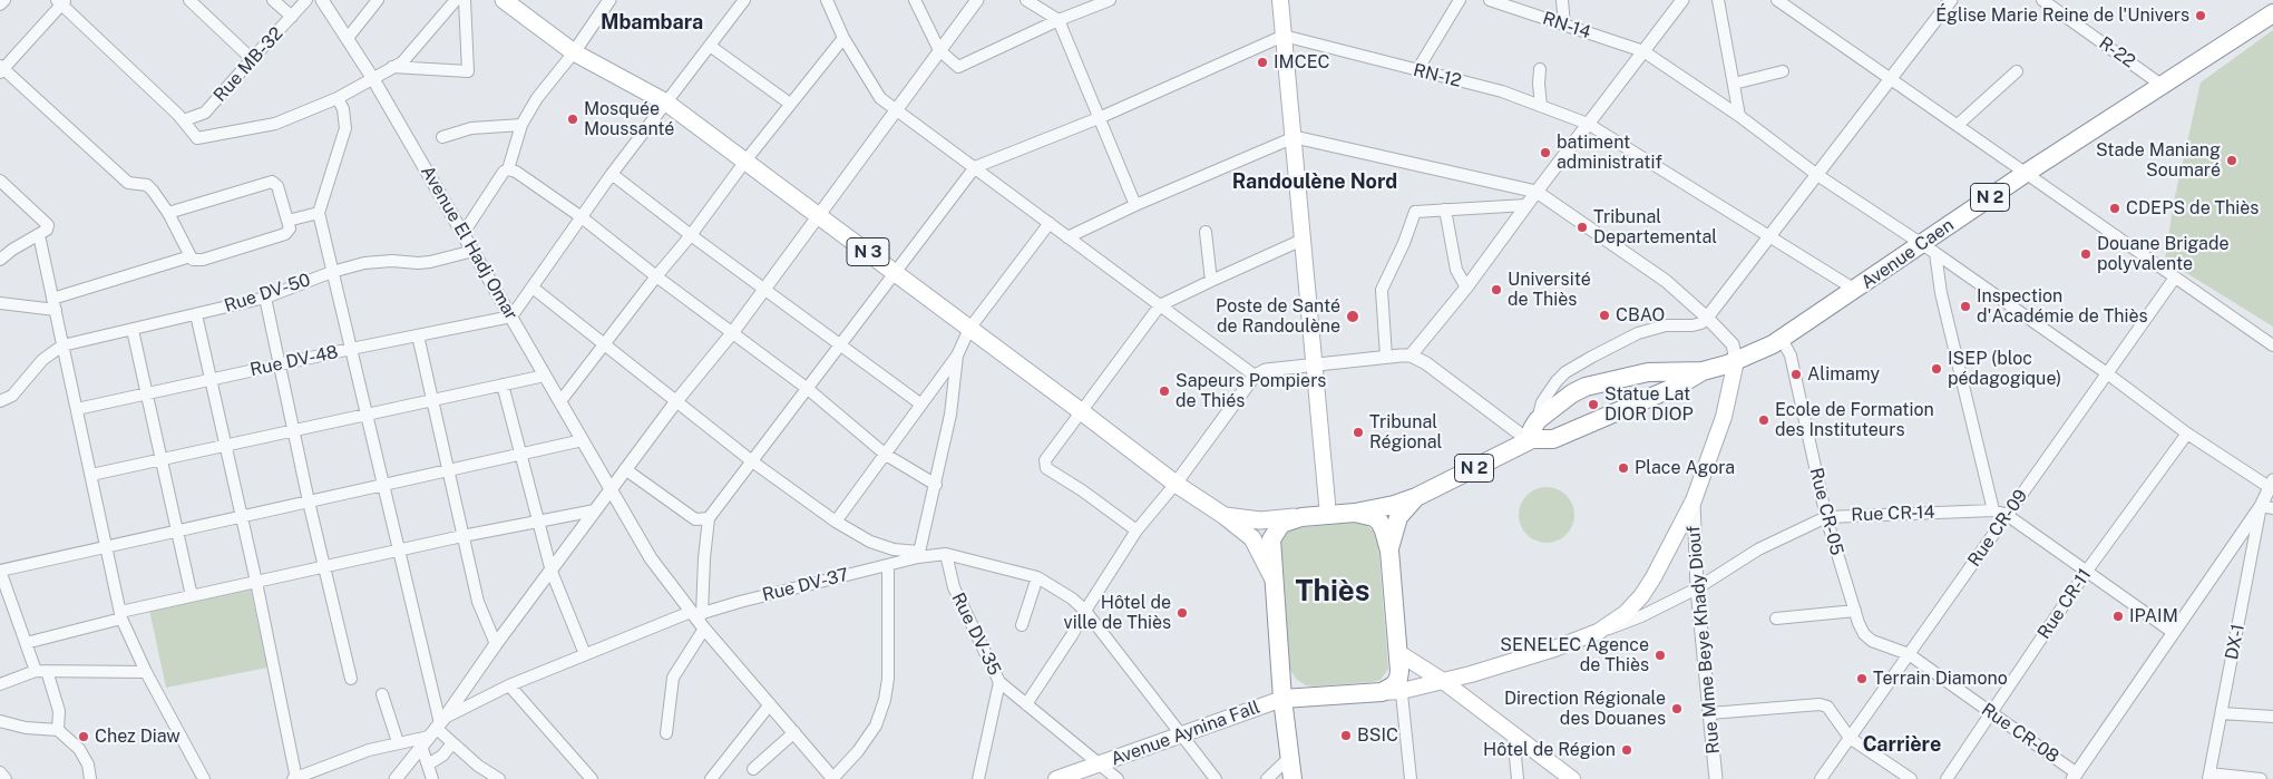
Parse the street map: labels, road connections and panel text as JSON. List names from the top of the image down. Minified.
{"streets":{"highway":["N 2","Avenue Caen"],"main road":["N 3","Avenue Aynina Fall"],"street":["RN-14","R-22","Rue MB-32","RN-12","Avenue El Hadj Omar","Rue DV-50","Rue DV-48","Rue CR-05","Rue CR-14","Rue CR-09","Rue DV-37","Rue CR-11","Rue DV-35","Rue Mme Beye Khady Diouf","DX-1","Rue CR-08"]},"crossings":[["RN-14","Avenue Caen"],["RN-14","Rue CR-09"],["RN-14","Rue CR-11"],["R-22","Avenue Caen"],["RN-12","Avenue Caen"],["N 2","Avenue Caen"],["Avenue El Hadj Omar","Rue DV-50"],["Avenue El Hadj Omar","Rue DV-48"],["Avenue El Hadj Omar","Rue DV-37"],["Avenue Caen","Rue CR-05"],["Rue CR-05","Rue CR-14"],["Rue CR-05","Rue CR-09"],["Rue CR-05","Rue CR-08"],["Rue CR-14","Rue CR-09"],["Rue CR-14","Rue CR-11"],["Rue CR-14","Rue Mme Beye Khady Diouf"],["Rue CR-09","Rue CR-08"],["Rue CR-11","Rue CR-08"]],"districts":["Mbambara","Randoulène Nord","Thiès","Carrière"],"places":["Église Marie Reine de l'Univers","IMCEC","Mosquée Moussanté","batiment administratif","Stade Maniang Soumaré","CDEPS de Thiès","Tribunal Departemental","Douane Brigade polyvalente","Université de Thiès","Inspection d'Académie de Thiès","CBAO","Poste de Santé de Randoulène","ISEP (bloc pédagogique)","Alimamy","Sapeurs Pompiers de Thiés","Statue Lat DIOR DIOP","Ecole de Formation des Instituteurs","Tribunal Régional","Place Agora","Hôtel de ville de Thiès","IPAIM","SENELEC Agence de Thiès","Terrain Diamono","Direction Régionale des Douanes","BSIC","Chez Diaw","Hôtel de Région"]}
